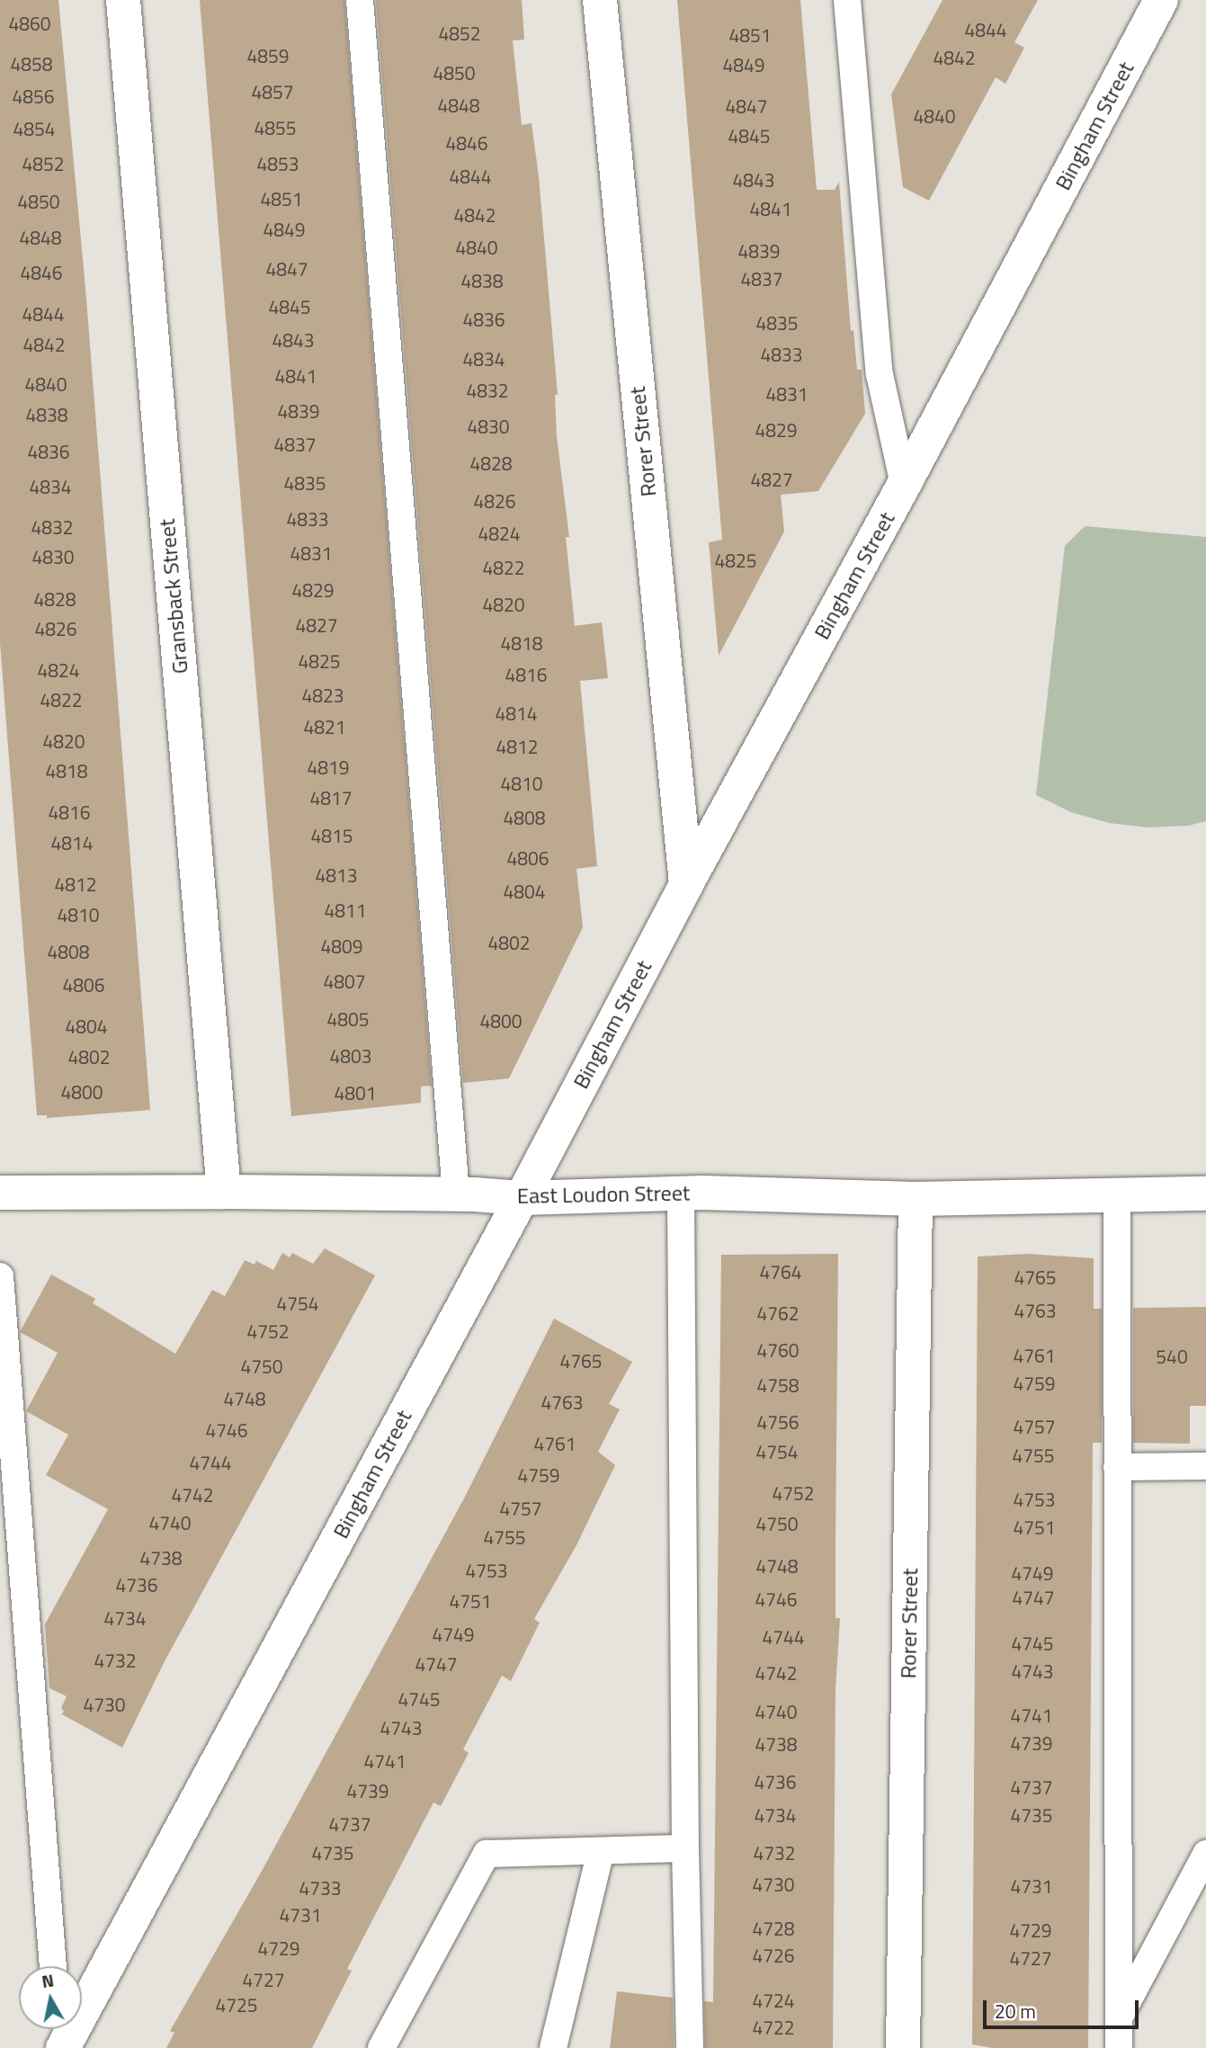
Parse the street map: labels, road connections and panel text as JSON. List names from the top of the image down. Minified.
{"streets":{"street":["Bingham Street","Rorer Street","Gransback Street","East Loudon Street"]},"crossings":[["Bingham Street","Rorer Street"],["Bingham Street","East Loudon Street"],["Rorer Street","East Loudon Street"],["Gransback Street","East Loudon Street"]],"house_numbers":["4860","4844","4852","4851","4859","4842","4858","4849","4850","4857","4856","4848","4847","4840","4855","4854","4845","4846","4852","4853","4844","4843","4851","4850","4841","4842","4849","4848","4840","4839","4847","4846","4837","4838","4845","4844","4836","4835","4843","4842","4833","4834","4841","4840","4832","4831","4839","4838","4830","4829","4837","4836","4828","4827","4835","4834","4826","4833","4832","4824","4831","4830","4825","4822","4829","4828","4820","4827","4826","4818","4825","4824","4816","4823","4822","4814","4821","4820","4812","4819","4818","4810","4817","4816","4808","4815","4814","4806","4813","4812","4804","4811","4810","4802","4809","4808","4807","4806","4805","4800","4804","4803","4802","4800","4801","4764","4765","4754","4763","4762","4752","4760","4761","540","4765","4750","4759","4758","4748","4763","4756","4757","4746","4761","4754","4755","4744","4759","4752","4742","4753","4757","4740","4750","4751","4755","4738","4748","4753","4749","4736","4747","4746","4751","4734","4749","4744","4745","4732","4747","4743","4742","4745","4730","4740","4741","4743","4739","4738","4741","4736","4737","4739","4734","4735","4737","4735","4732","4730","4731","4733","4731","4728","4729","4729","4726","4727","4727","4724","4725","4722"],"scale_bar":"20 m","north":"top"}
